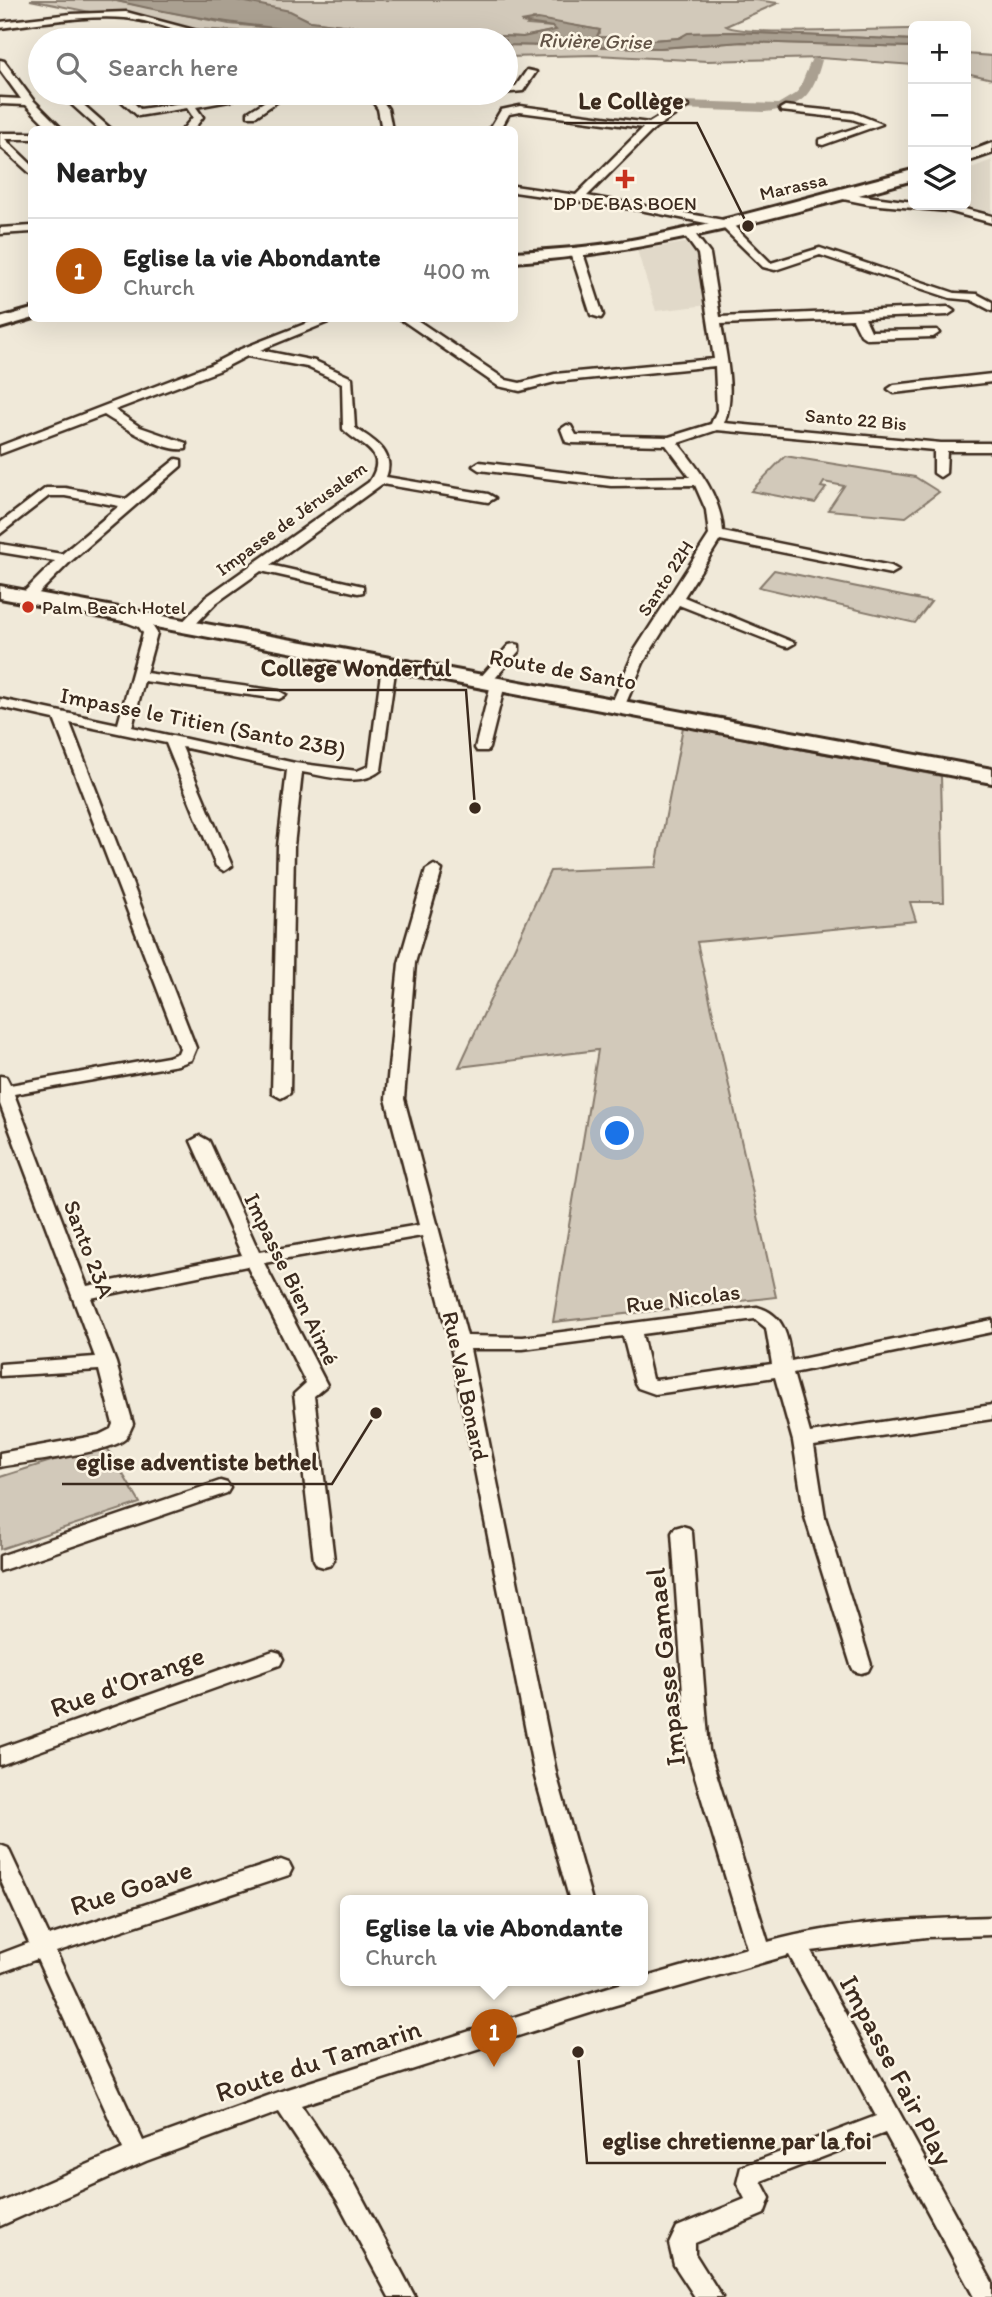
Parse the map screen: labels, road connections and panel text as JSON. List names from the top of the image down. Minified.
{"streets":{"main road":["Marassa","Route de Santo"],"street":["Santo 22 Bis","Impasse de Jérusalem","Santo 22H","Impasse le Titien (Santo 23B)","Santo 23A","Impasse Bien Aimé","Rue Nicolas","Rue Val Bonard","Impasse Gamael","Rue d'Orange","Rue Goave","Route du Tamarin","Impasse Fair Play"]},"crossings":[["Impasse de Jérusalem","Route de Santo"],["Santo 22H","Route de Santo"],["Route de Santo","Impasse le Titien (Santo 23B)"],["Rue Nicolas","Rue Val Bonard"],["Impasse Gamael","Route du Tamarin"],["Route du Tamarin","Impasse Fair Play"]],"water":["Rivière Grise"],"places":{"health":["DP DE BAS BOEN"],"other":["Le Collège","Palm Beach Hotel","College Wonderful","eglise adventiste bethel","eglise chretienne par la foi"]},"page":{"map_buttons":["+","−"],"search":"Search here","heading":"Nearby","list":[{"mark":"1","name":"Eglise la vie Abondante","note":"Church","value":"400 m"}],"popup":["Eglise la vie Abondante","Church"],"pins":"1"}}
